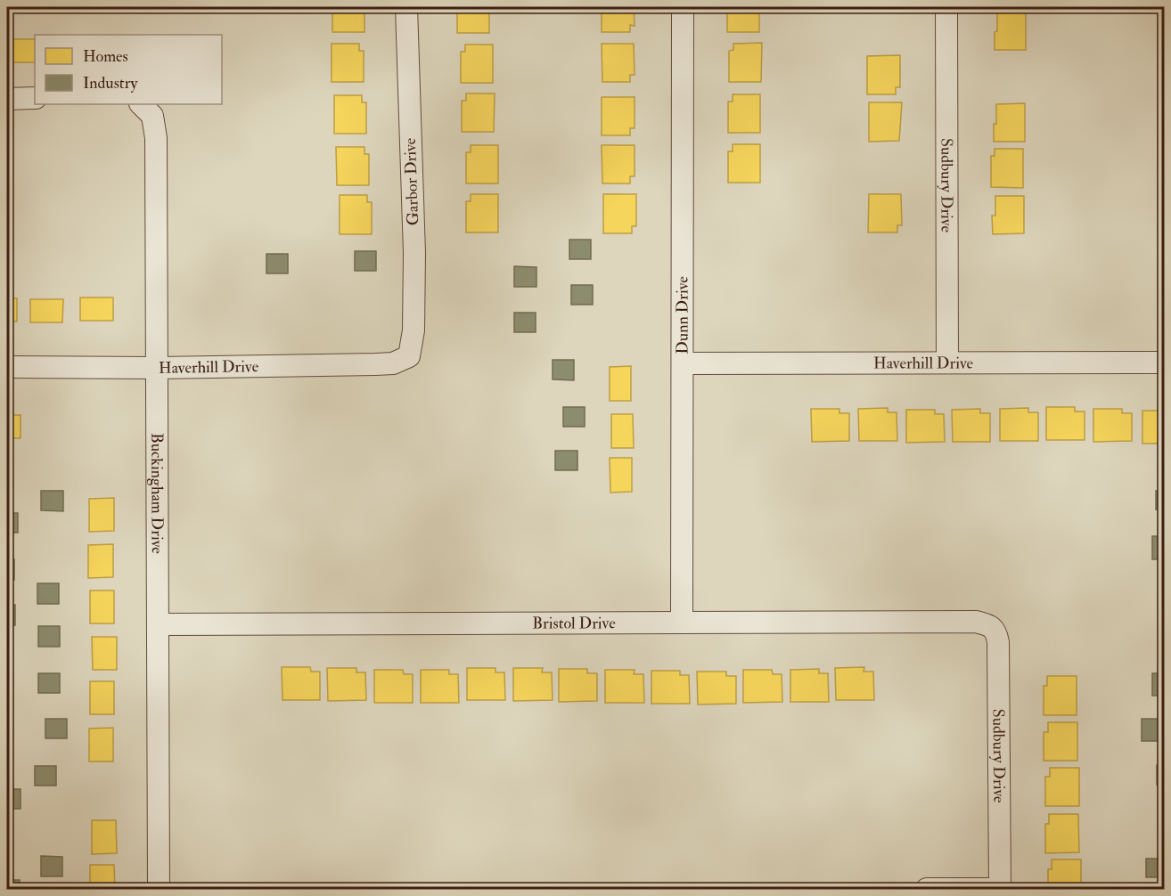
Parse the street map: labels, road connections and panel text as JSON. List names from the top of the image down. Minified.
{"streets":{"street":["Garbor Drive","Sudbury Drive","Dunn Drive","Haverhill Drive","Buckingham Drive","Bristol Drive"]},"crossings":[["Garbor Drive","Haverhill Drive"],["Sudbury Drive","Haverhill Drive"],["Sudbury Drive","Bristol Drive"],["Dunn Drive","Haverhill Drive"],["Dunn Drive","Bristol Drive"],["Haverhill Drive","Buckingham Drive"],["Buckingham Drive","Bristol Drive"]],"legend":["Homes","Industry"]}
